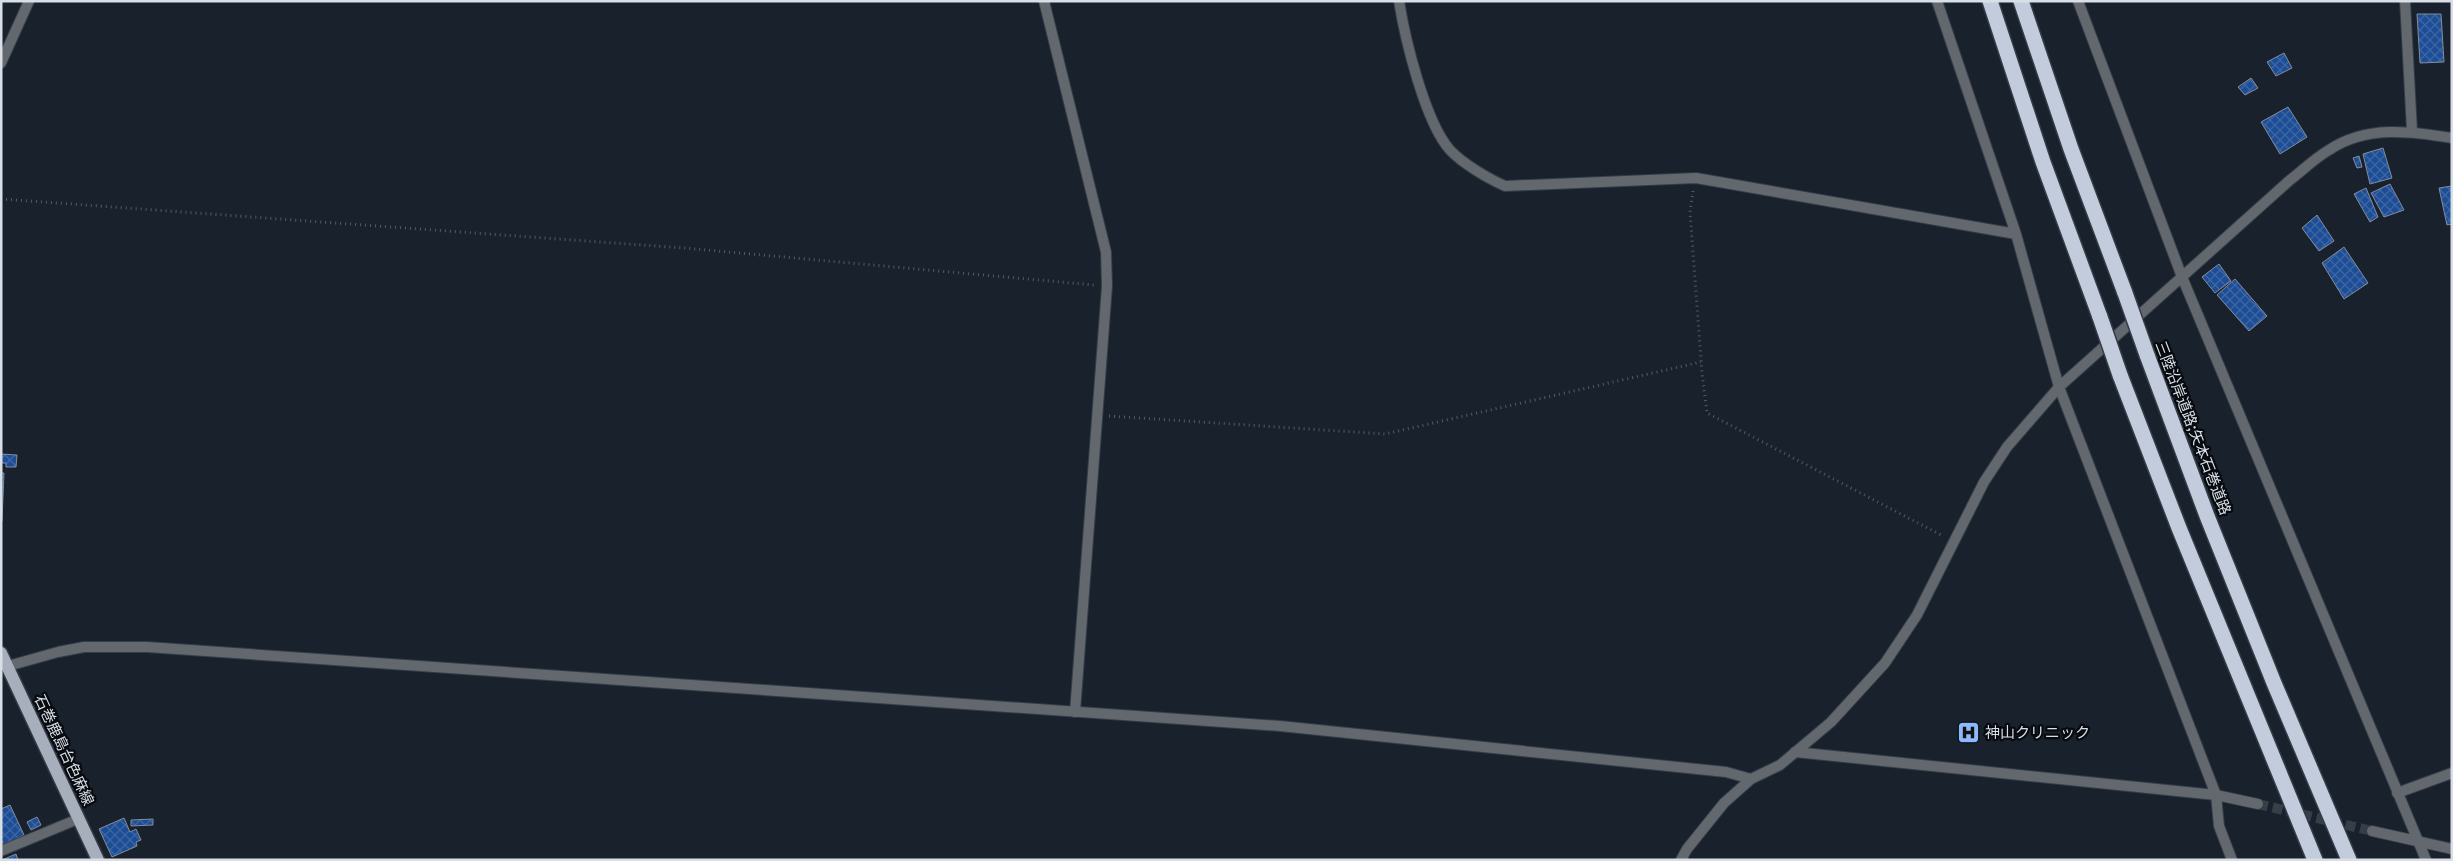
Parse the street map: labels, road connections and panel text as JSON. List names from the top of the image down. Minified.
{"streets":{"highway":["三陸沿岸道路;矢本石巻道路"],"main road":["石巻鹿島台色麻線"]},"places":{"hospital":["神山クリニック"]}}
